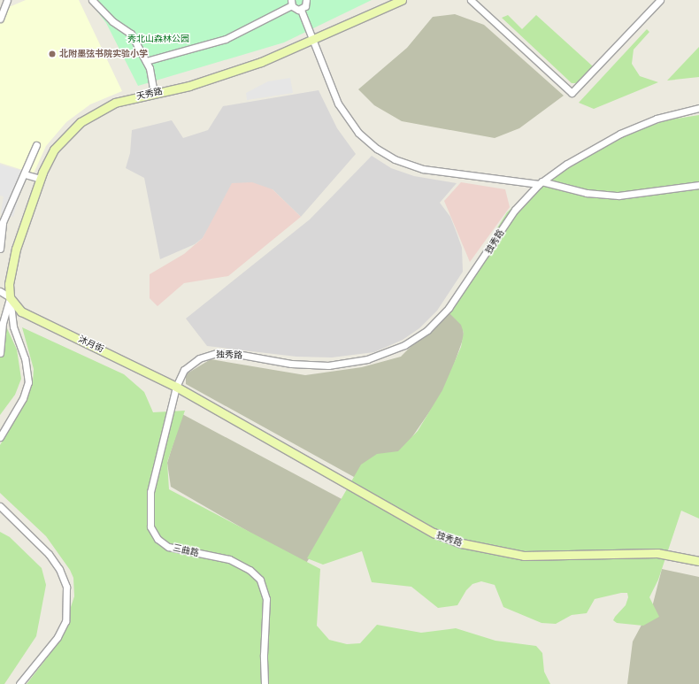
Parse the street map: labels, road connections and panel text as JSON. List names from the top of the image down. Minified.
{"streets":{"main road":["天秀路","独秀路","沐月街"],"street":["三曲路"]},"crossings":[["天秀路","沐月街"],["独秀路","沐月街"],["独秀路","三曲路"],["沐月街","三曲路"]],"parks":["秀北山森林公园"],"places":["北附墨弦书院实验小学"]}
